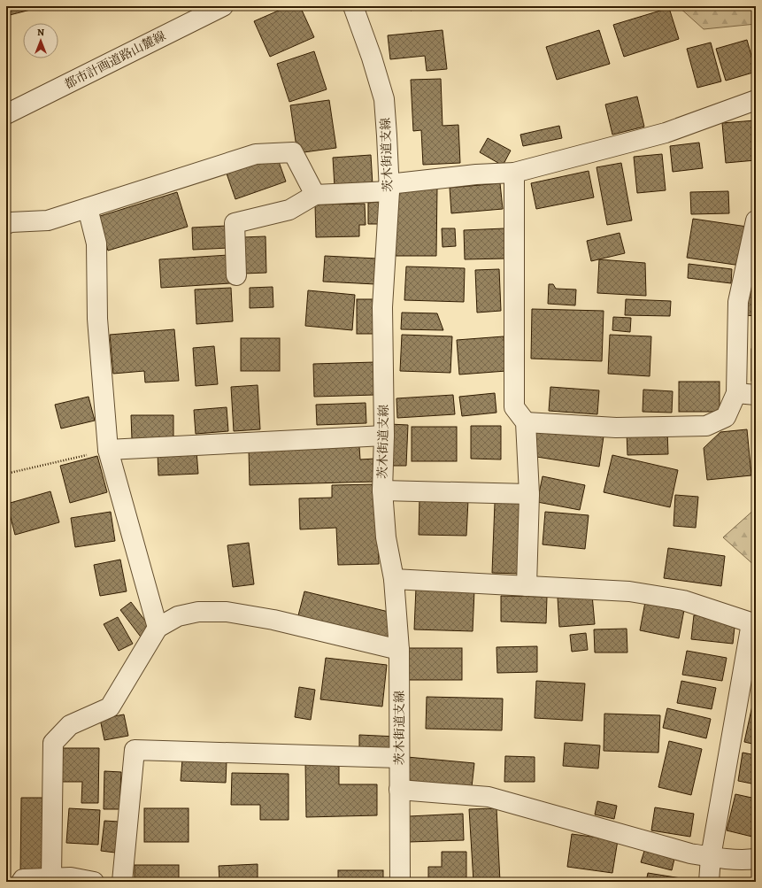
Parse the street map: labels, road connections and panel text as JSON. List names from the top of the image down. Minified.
{"streets":{"street":["都市計画道路山麓線","茨木街道支線"]},"north":"top"}
